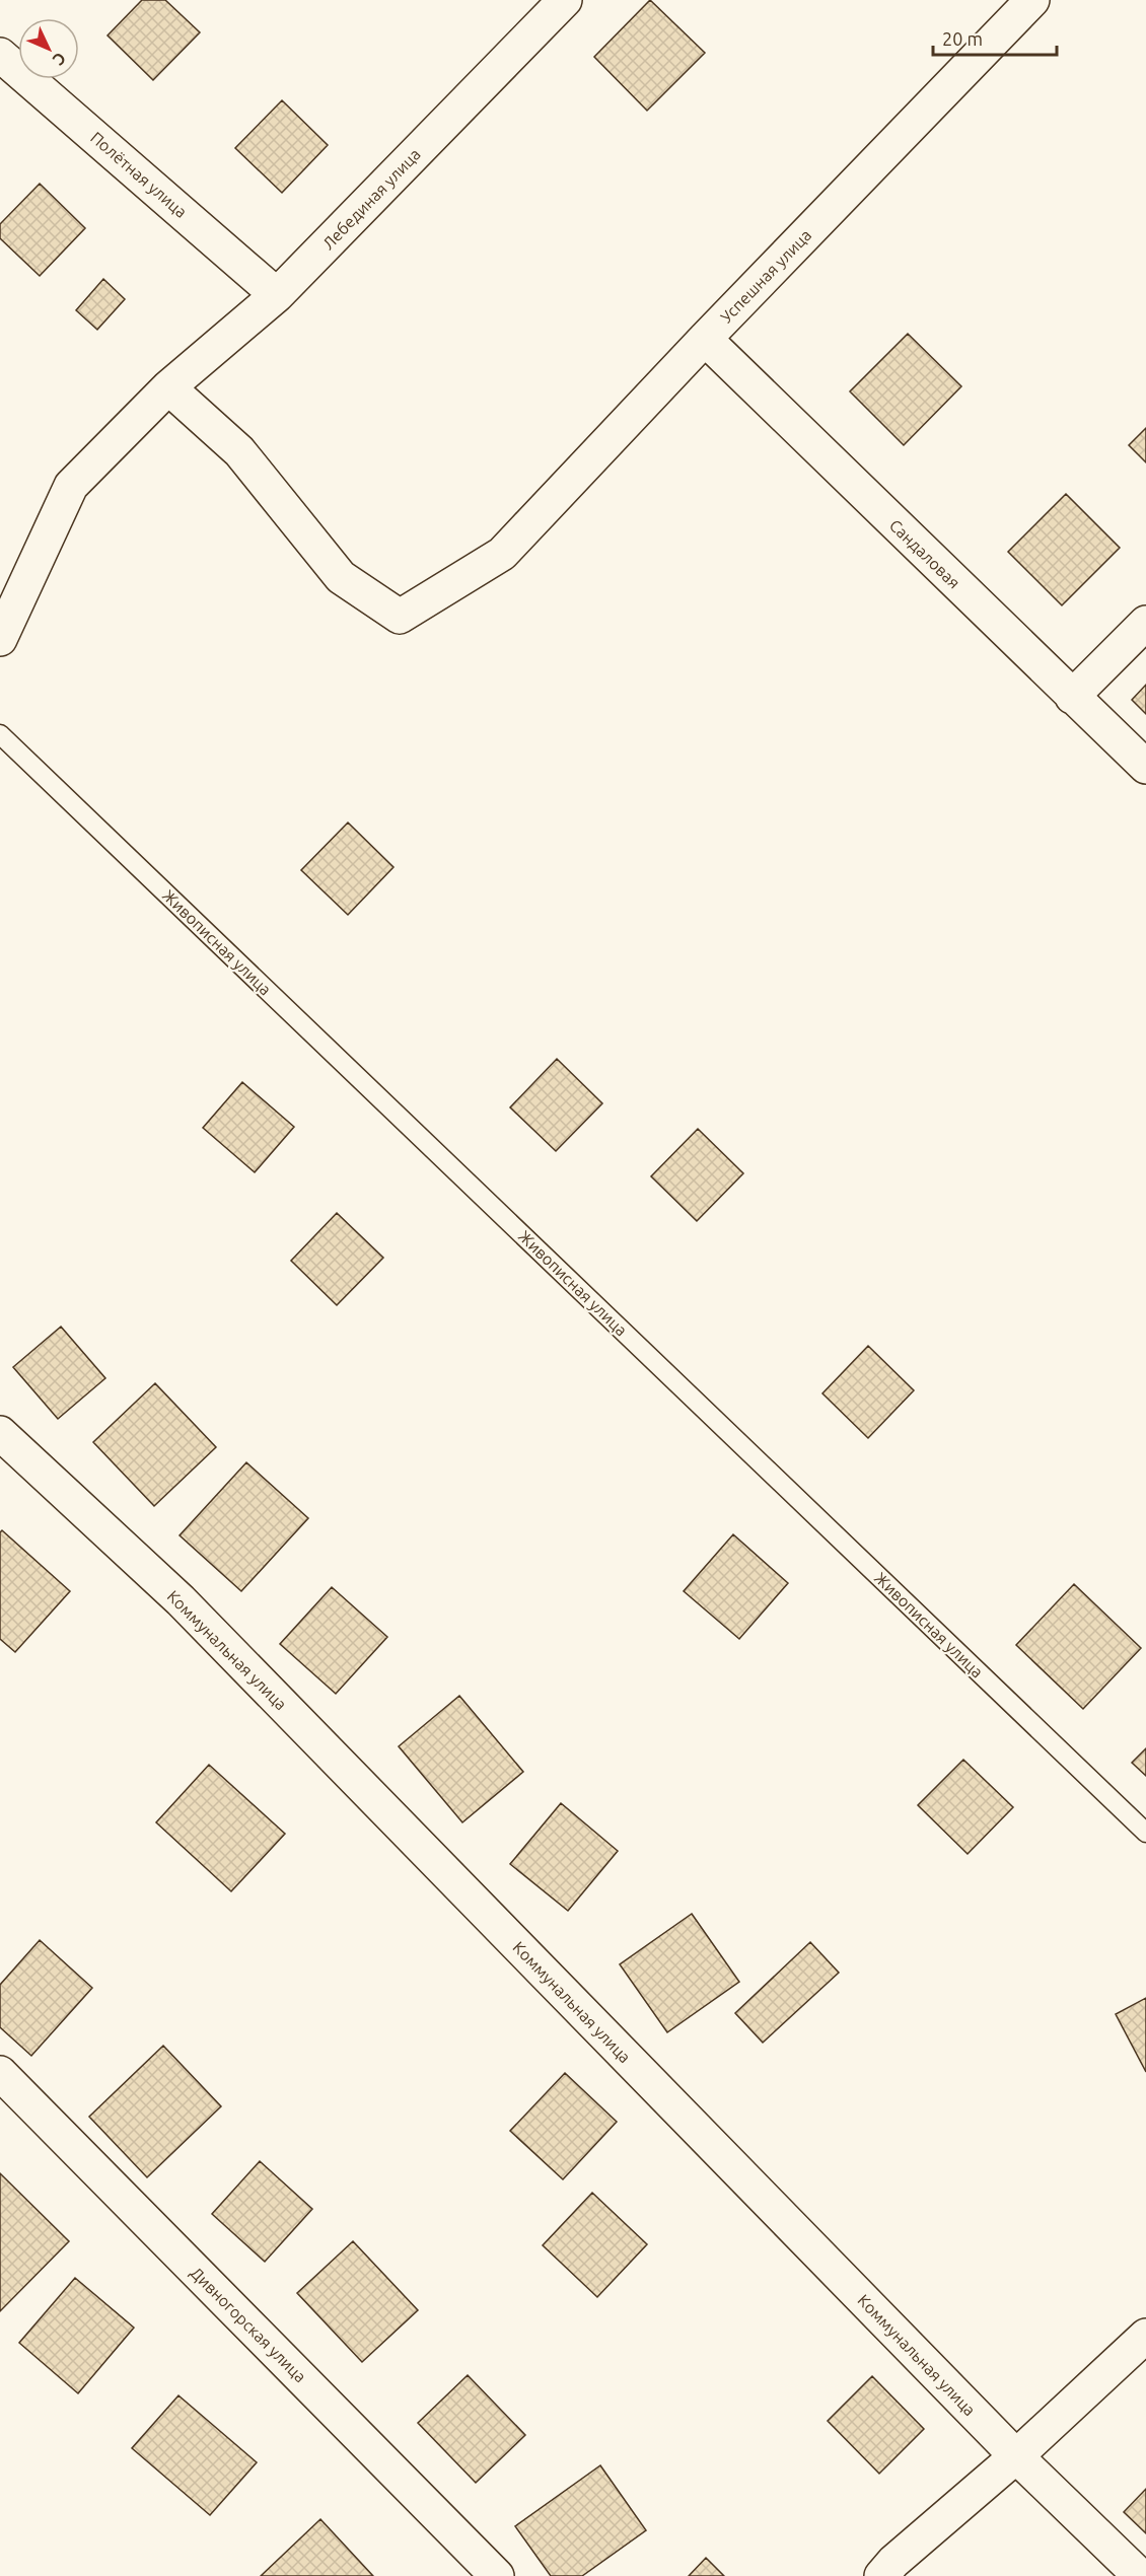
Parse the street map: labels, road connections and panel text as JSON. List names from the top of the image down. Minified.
{"streets":{"street":["Полётная улица","Лебединая улица","Успешная улица","Сандаловая","Коммунальная улица","Дивногорская улица"],"lane":["Живописная улица"]},"crossings":[["Полётная улица","Лебединая улица"],["Лебединая улица","Успешная улица"],["Успешная улица","Сандаловая"]],"scale_bar":"20 m","north":"bottom right"}
